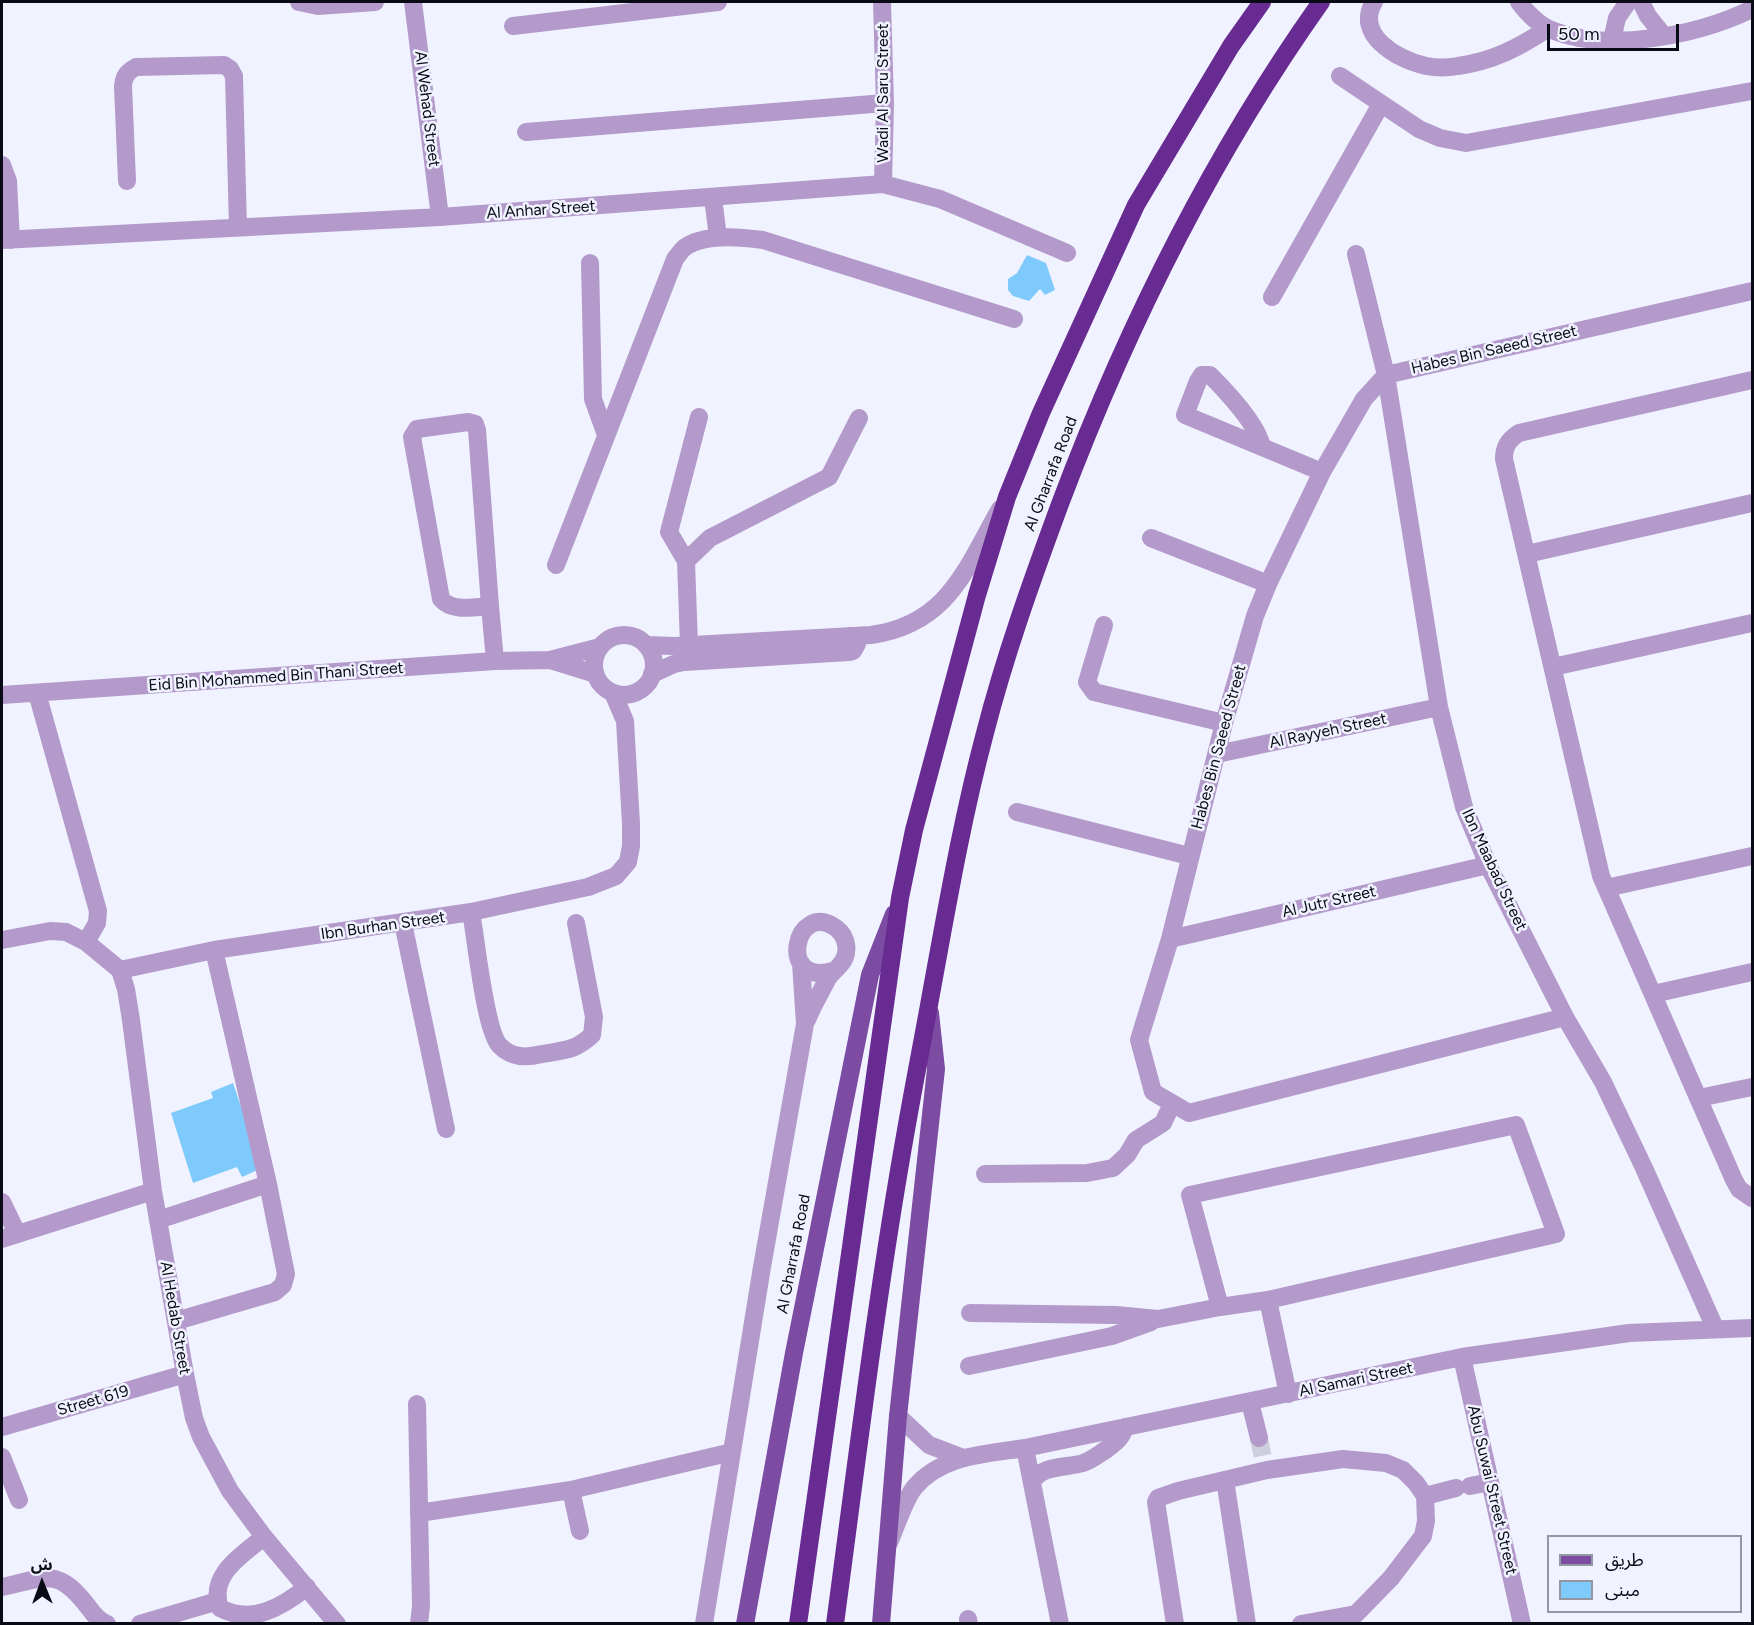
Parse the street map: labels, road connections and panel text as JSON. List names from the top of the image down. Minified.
{"streets":{"highway":["Al Gharrafa Road"],"street":["Wadi Al Saru Street","Al Wehad Street","Al Anhar Street","Habes Bin Saeed Street","Eid Bin Mohammed Bin Thani Street","Al Rayyeh Street","Ibn Maabad Street","Al Jutr Street","Ibn Burhan Street","Al Hedab Street","Al Samari Street","Street 619","Abu Suwai Street Street"]},"crossings":[["Wadi Al Saru Street","Al Anhar Street"],["Al Wehad Street","Al Anhar Street"],["Habes Bin Saeed Street","Al Rayyeh Street"],["Habes Bin Saeed Street","Ibn Maabad Street"],["Habes Bin Saeed Street","Al Jutr Street"],["Al Gharrafa Road","Al Samari Street"],["Eid Bin Mohammed Bin Thani Street","Ibn Burhan Street"],["Al Rayyeh Street","Ibn Maabad Street"],["Ibn Maabad Street","Al Jutr Street"],["Ibn Maabad Street","Al Samari Street"],["Ibn Burhan Street","Al Hedab Street"],["Al Hedab Street","Street 619"],["Al Samari Street","Abu Suwai Street Street"]],"legend":["طريق","مبنى"],"scale_bar":"50 m","north":"top"}
